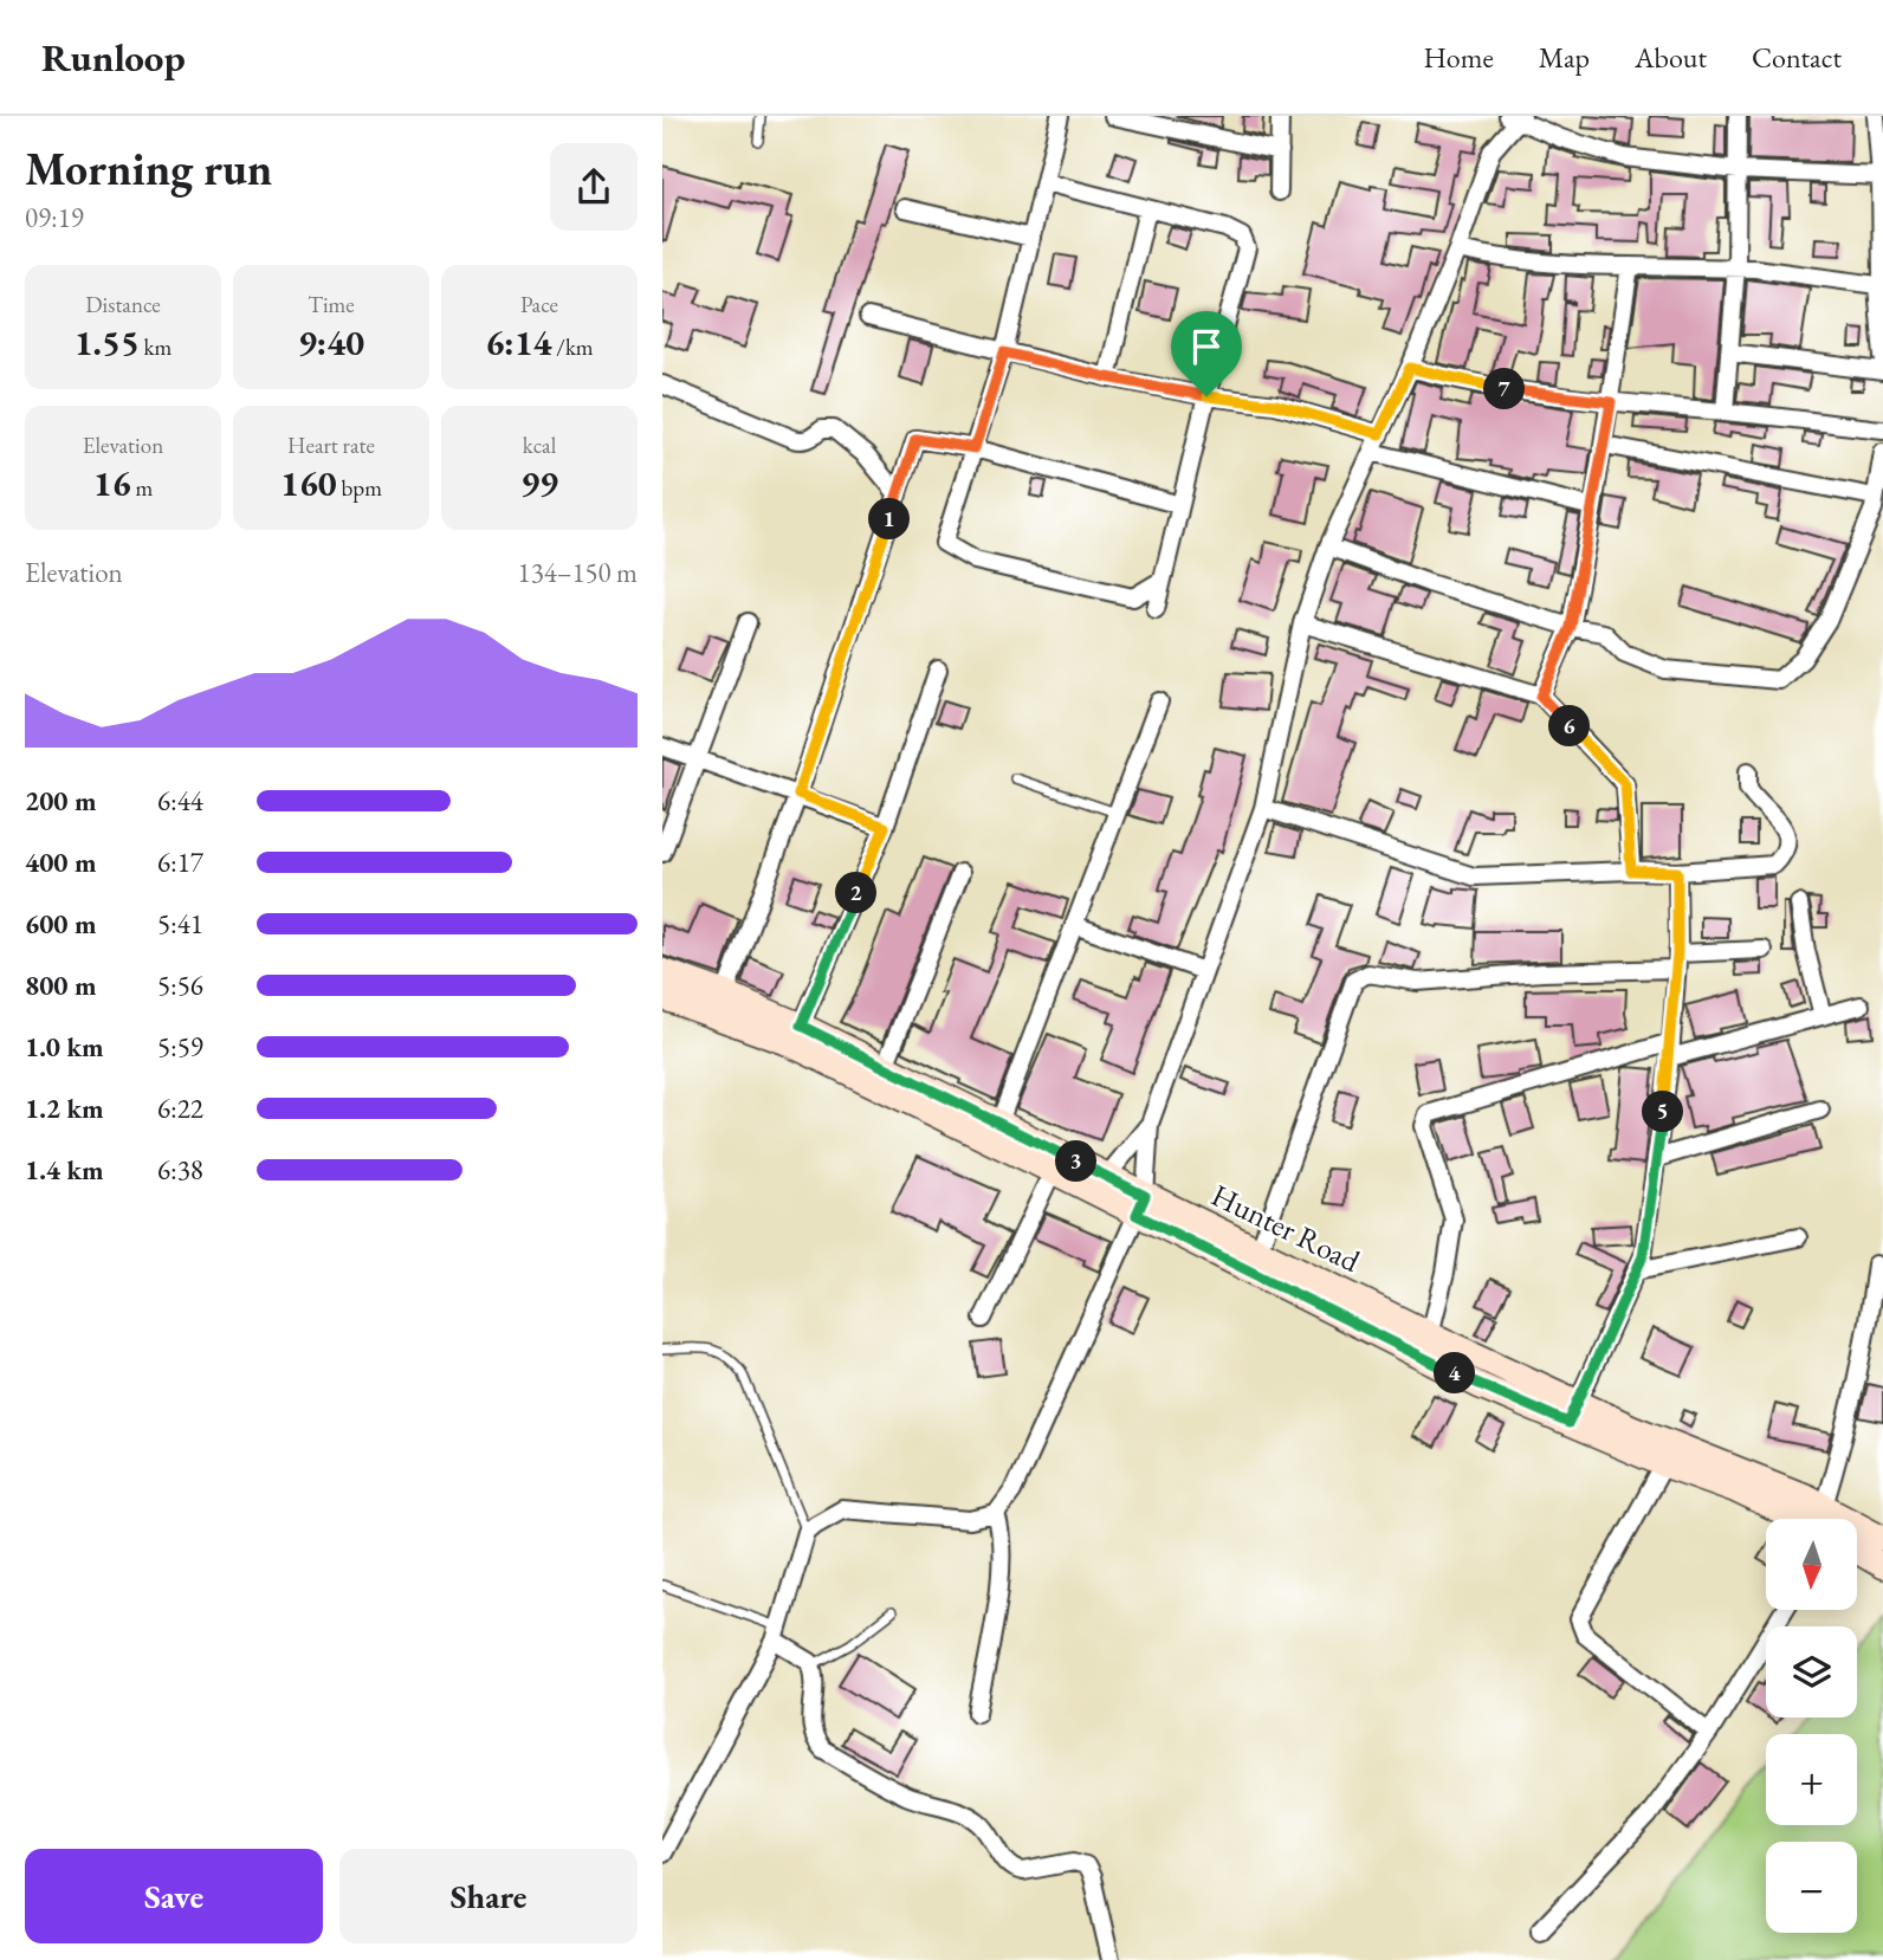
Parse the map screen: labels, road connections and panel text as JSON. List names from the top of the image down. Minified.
{"streets":{"main road":["Hunter Road"]},"north":"bottom","page":{"header":"Runloop","nav":["Home","Map","About","Contact"],"heading":["Morning run","09:19"],"stats":[["Distance","1.55 km"],["Time","9:40"],["Pace","6:14 /km"],["Elevation","16 m"],["Heart rate","160 bpm"],["kcal","99"]],"pins":["7","1","6","2","5","3","4"],"chart":["Elevation","134–150 m"],"list":[{"name":"200 m","note":"6:44"},{"name":"400 m","note":"6:17"},{"name":"600 m","note":"5:41"},{"name":"800 m","note":"5:56"},{"name":"1.0 km","note":"5:59"},{"name":"1.2 km","note":"6:22"},{"name":"1.4 km","note":"6:38"}],"map_buttons":["+","−"],"buttons":["Save","Share"]}}
